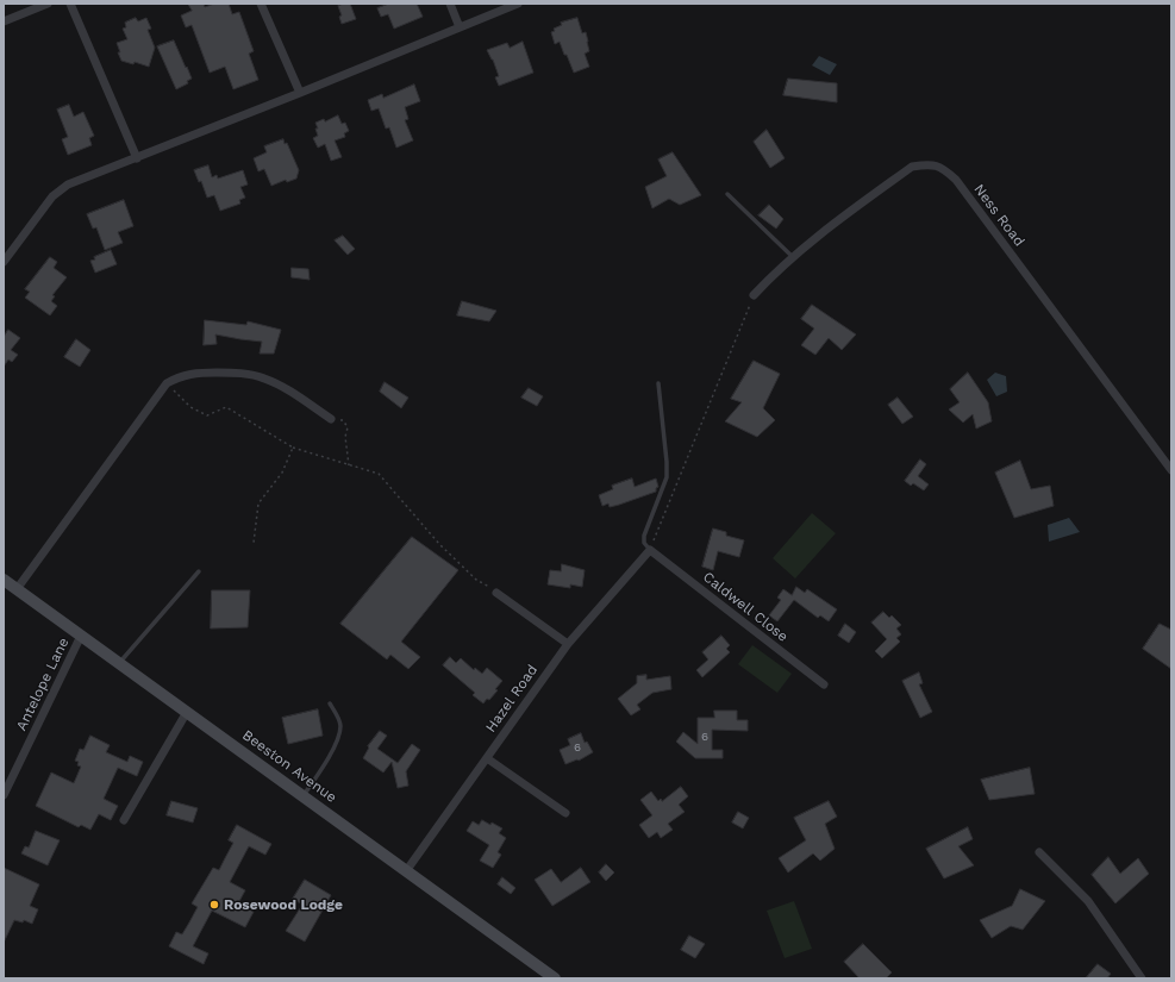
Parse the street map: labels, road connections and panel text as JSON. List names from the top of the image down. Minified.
{"streets":{"street":["Ness Road","Caldwell Close","Antelope Lane","Hazel Road","Beeston Avenue"]},"crossings":[["Caldwell Close","Hazel Road"],["Antelope Lane","Beeston Avenue"],["Hazel Road","Beeston Avenue"]],"places":["Rosewood Lodge"],"house_numbers":["6","6"]}
